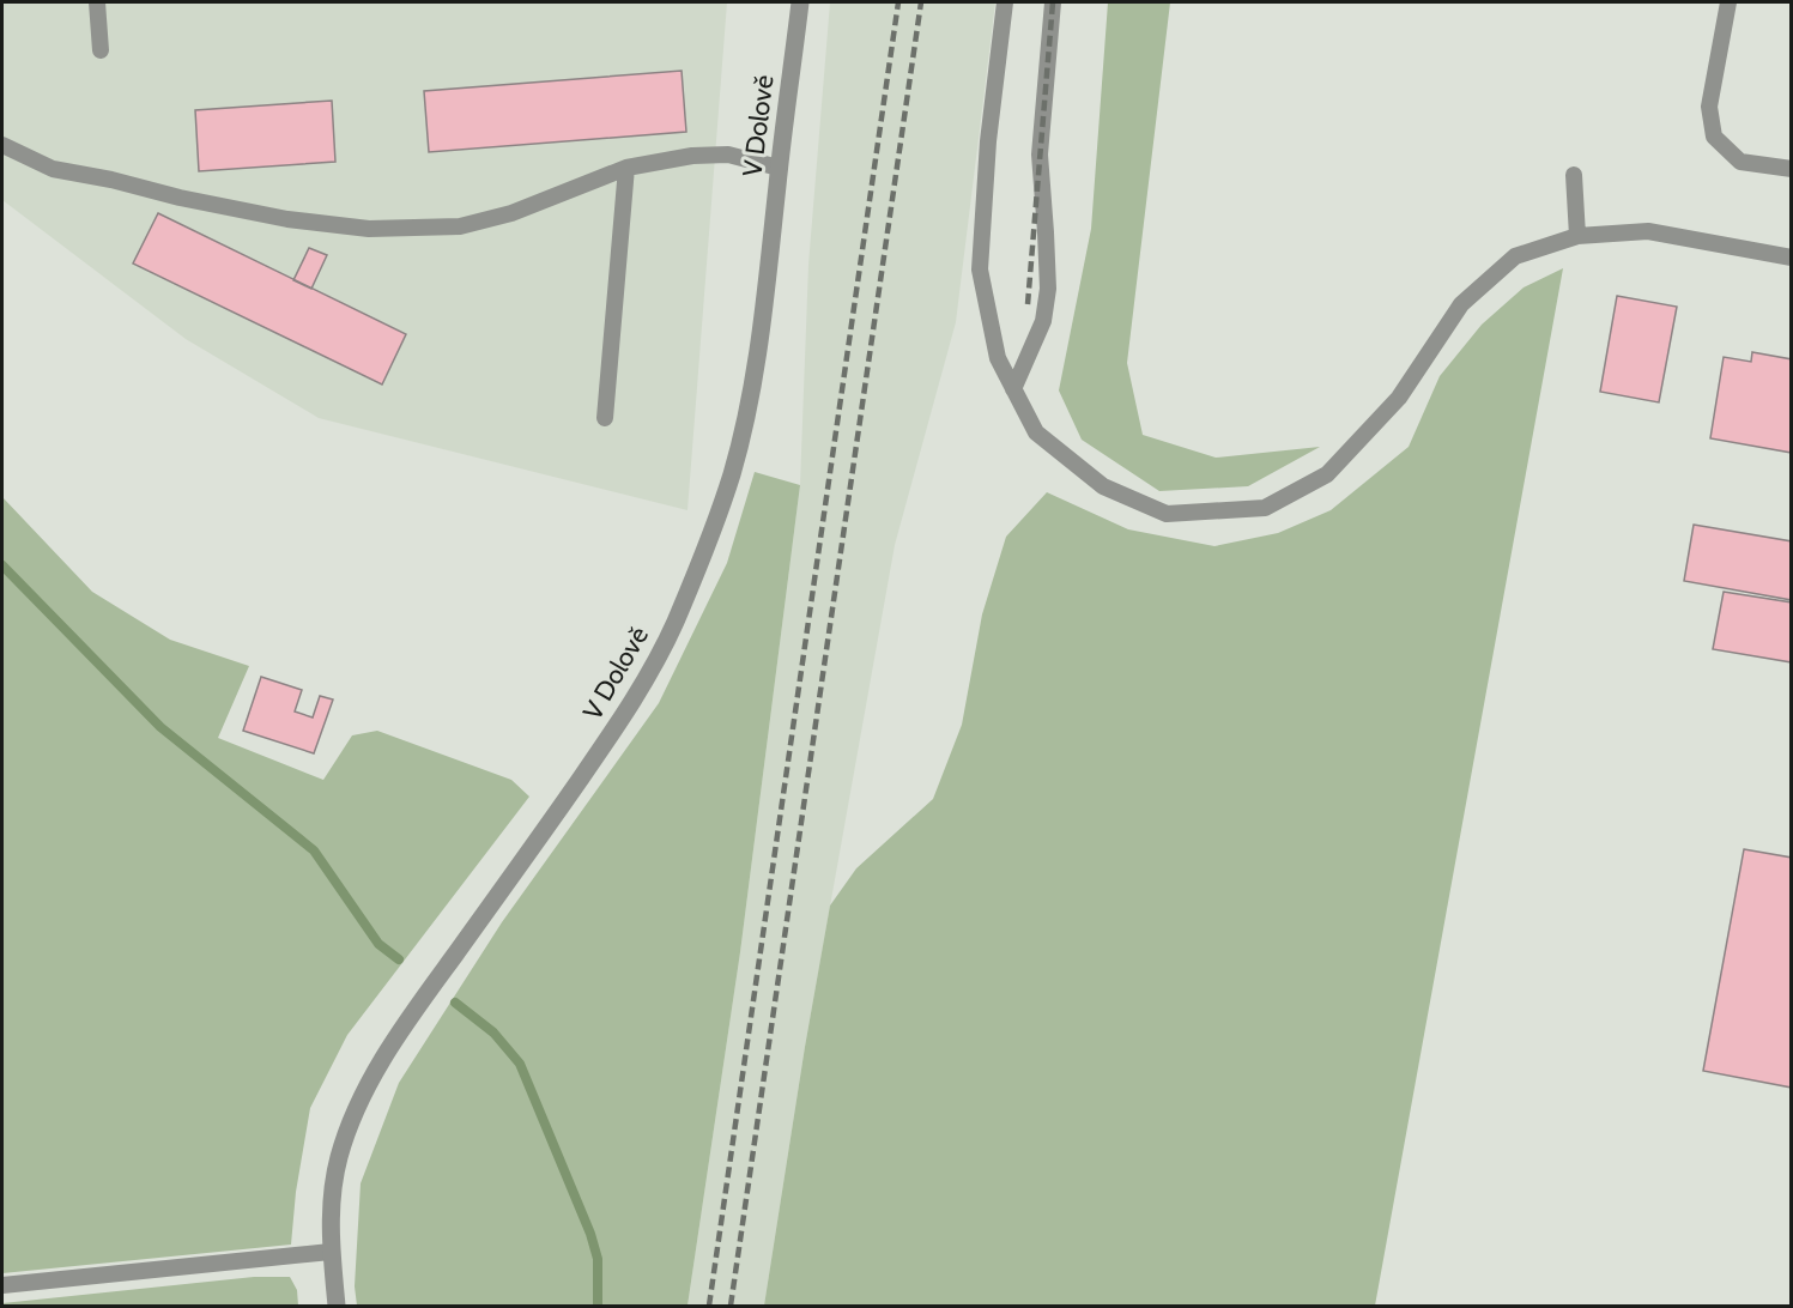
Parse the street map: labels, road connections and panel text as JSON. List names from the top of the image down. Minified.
{"streets":{"street":["V Dolově"]}}
